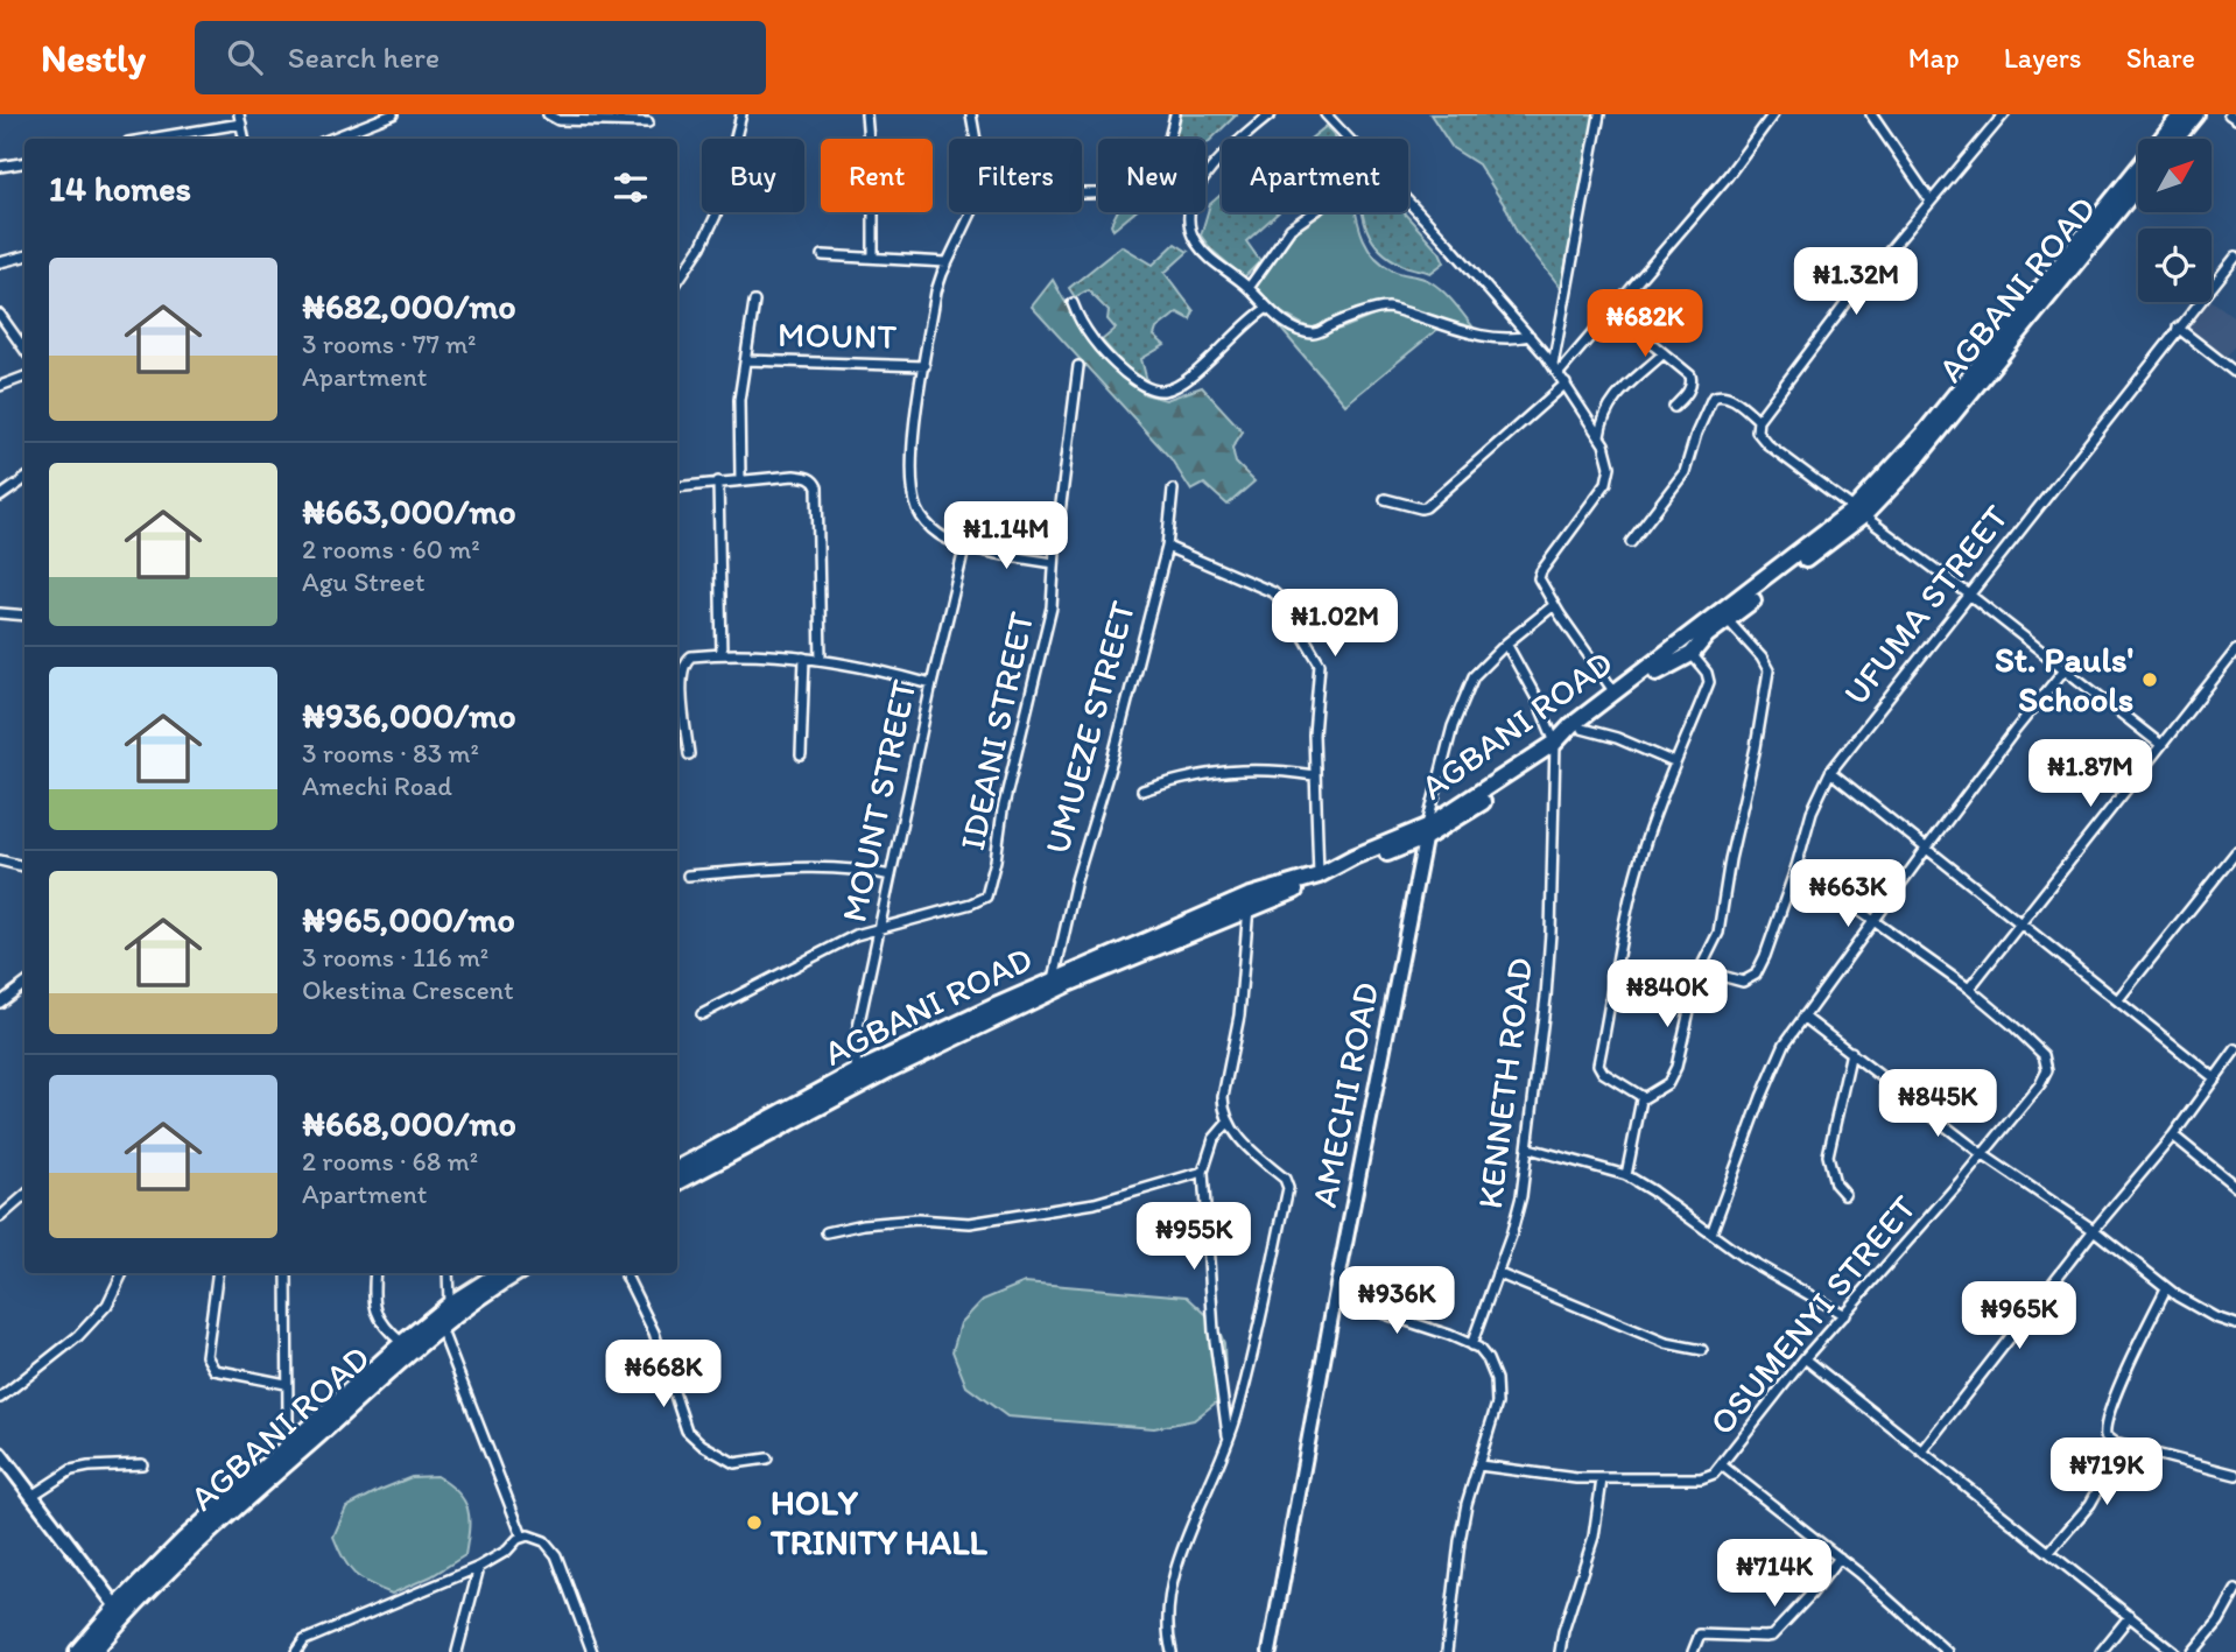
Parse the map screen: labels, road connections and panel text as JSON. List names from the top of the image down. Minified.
{"streets":{"main road":["AGBANI ROAD","AMECHI ROAD"],"street":["MOUNT","UFUMA STREET","UMUEZE STREET","IDEANI STREET","MOUNT STREET","KENNETH ROAD","OSUMENYI STREET"]},"crossings":[["AGBANI ROAD","UMUEZE STREET"],["AGBANI ROAD","MOUNT STREET"],["AGBANI ROAD","KENNETH ROAD"],["AGBANI ROAD","AMECHI ROAD"],["UFUMA STREET","OSUMENYI STREET"],["IDEANI STREET","MOUNT STREET"]],"places":["St. Pauls' Schools","HOLY TRINITY HALL"],"north":"top right","page":{"header":"Nestly","search":"Search here","nav":["Map","Layers","Share"],"chip":["Buy","Rent","Filters","New","Apartment"],"heading":"14 homes","list":[{"name":"₦682,000/mo","note":"3 rooms · 77 m² · Apartment"},{"name":"₦663,000/mo","note":"2 rooms · 60 m² · Agu Street"},{"name":"₦936,000/mo","note":"3 rooms · 83 m² · Amechi Road"},{"name":"₦965,000/mo","note":"3 rooms · 116 m² · Okestina Crescent"},{"name":"₦668,000/mo","note":"2 rooms · 68 m² · Apartment"}],"price":["₦1.32M","₦682K","₦1.14M","₦1.02M","₦1.87M","₦663K","₦840K","₦845K","₦955K","₦936K","₦965K","₦668K","₦719K","₦714K"]}}
